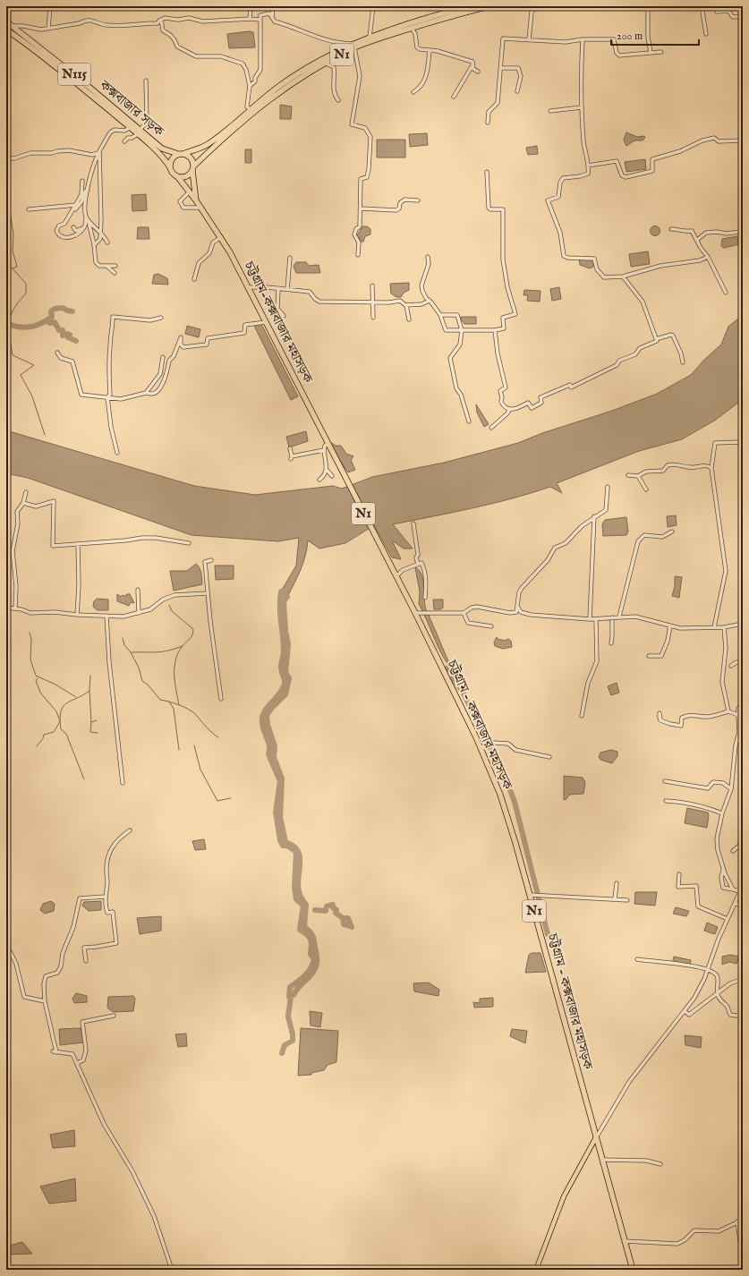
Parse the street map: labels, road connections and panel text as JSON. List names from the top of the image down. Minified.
{"streets":{"highway":["N1","N115","কক্সবাজার সড়ক","চট্টগ্রাম-কক্সবাজার মহাসড়ক","চট্টগ্রাম - কক্সবাজার মহাসড়ক"]},"crossings":[["N1","কক্সবাজার সড়ক"],["N1","চট্টগ্রাম-কক্সবাজার মহাসড়ক"],["কক্সবাজার সড়ক","চট্টগ্রাম-কক্সবাজার মহাসড়ক"],["চট্টগ্রাম-কক্সবাজার মহাসড়ক","চট্টগ্রাম - কক্সবাজার মহাসড়ক"]],"scale_bar":"200 m"}
